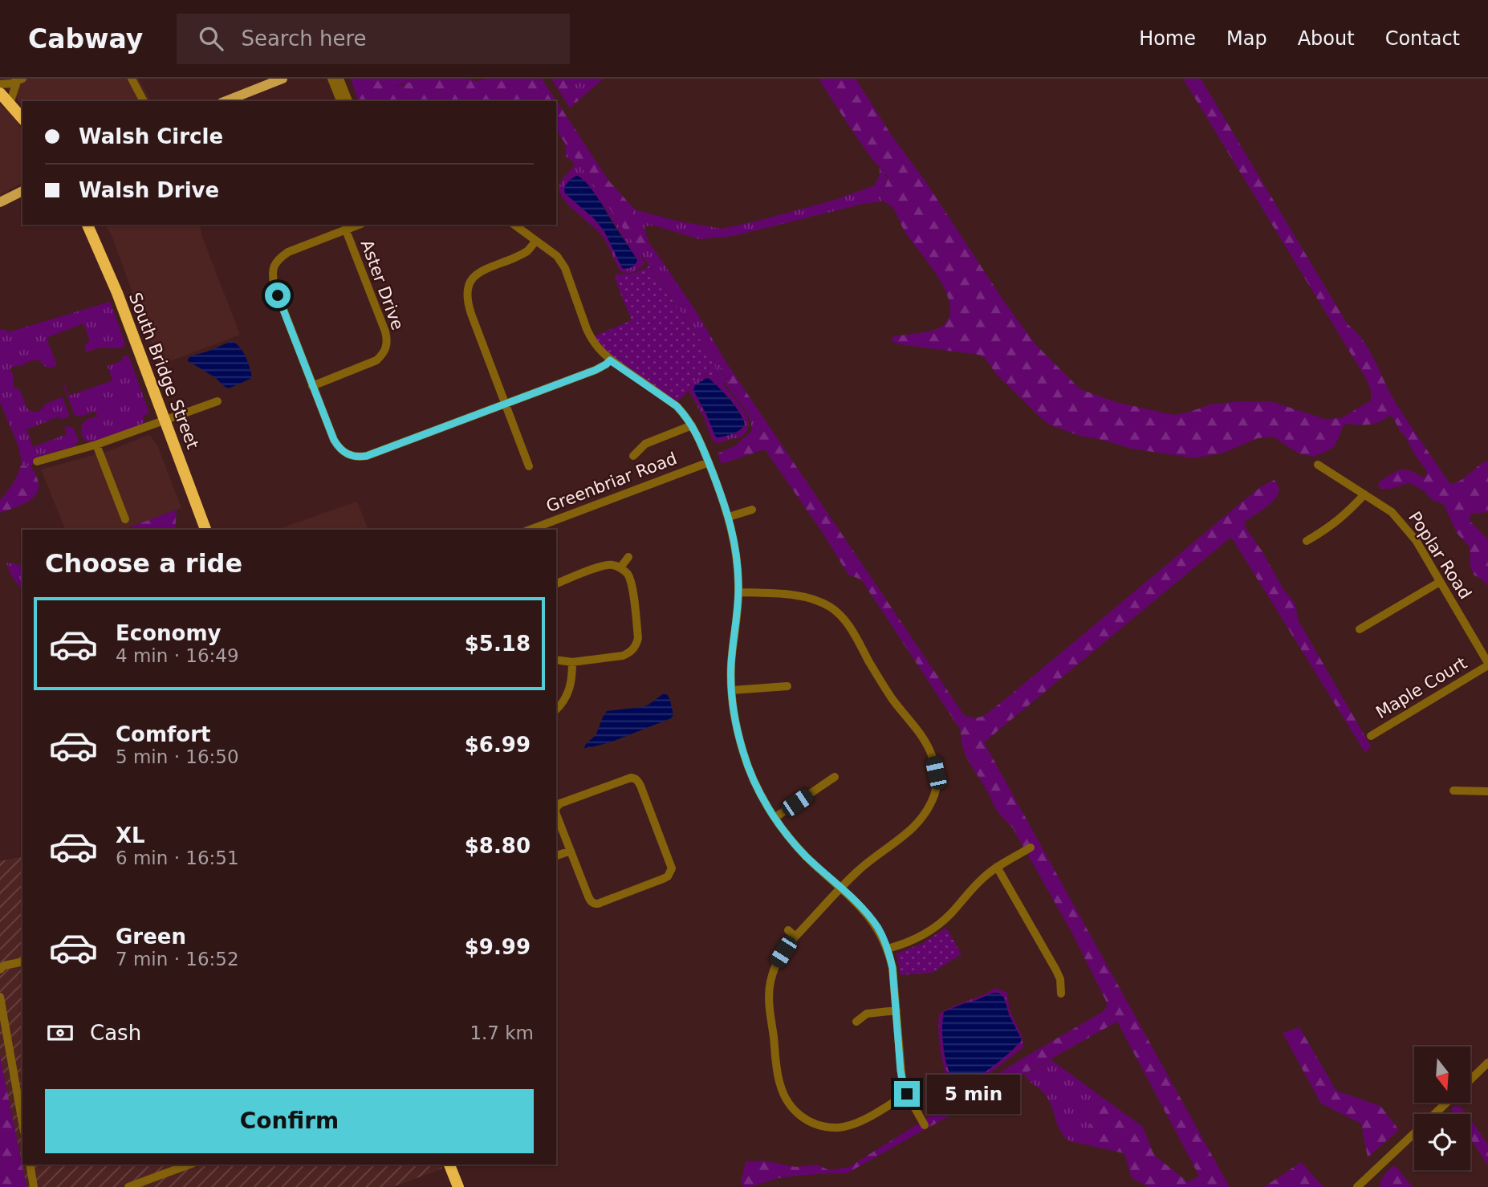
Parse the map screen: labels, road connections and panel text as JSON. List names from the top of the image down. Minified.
{"streets":{"highway":["South Bridge Street"],"street":["Aster Drive","Greenbriar Road","Poplar Road","Maple Court"]},"crossings":[["Poplar Road","Maple Court"]],"north":"bottom","page":{"header":"Cabway","search":"Search here","nav":["Home","Map","About","Contact"],"banner":["Walsh Circle","Walsh Drive"],"heading":"Choose a ride","list":[{"name":"Economy","note":"4 min · 16:49","value":"$5.18"},{"name":"Comfort","note":"5 min · 16:50","value":"$6.99"},{"name":"XL","note":"6 min · 16:51","value":"$8.80"},{"name":"Green","note":"7 min · 16:52","value":"$9.99"}],"pay":["Cash","1.7 km"],"bubble":"5 min","buttons":"Confirm"}}
